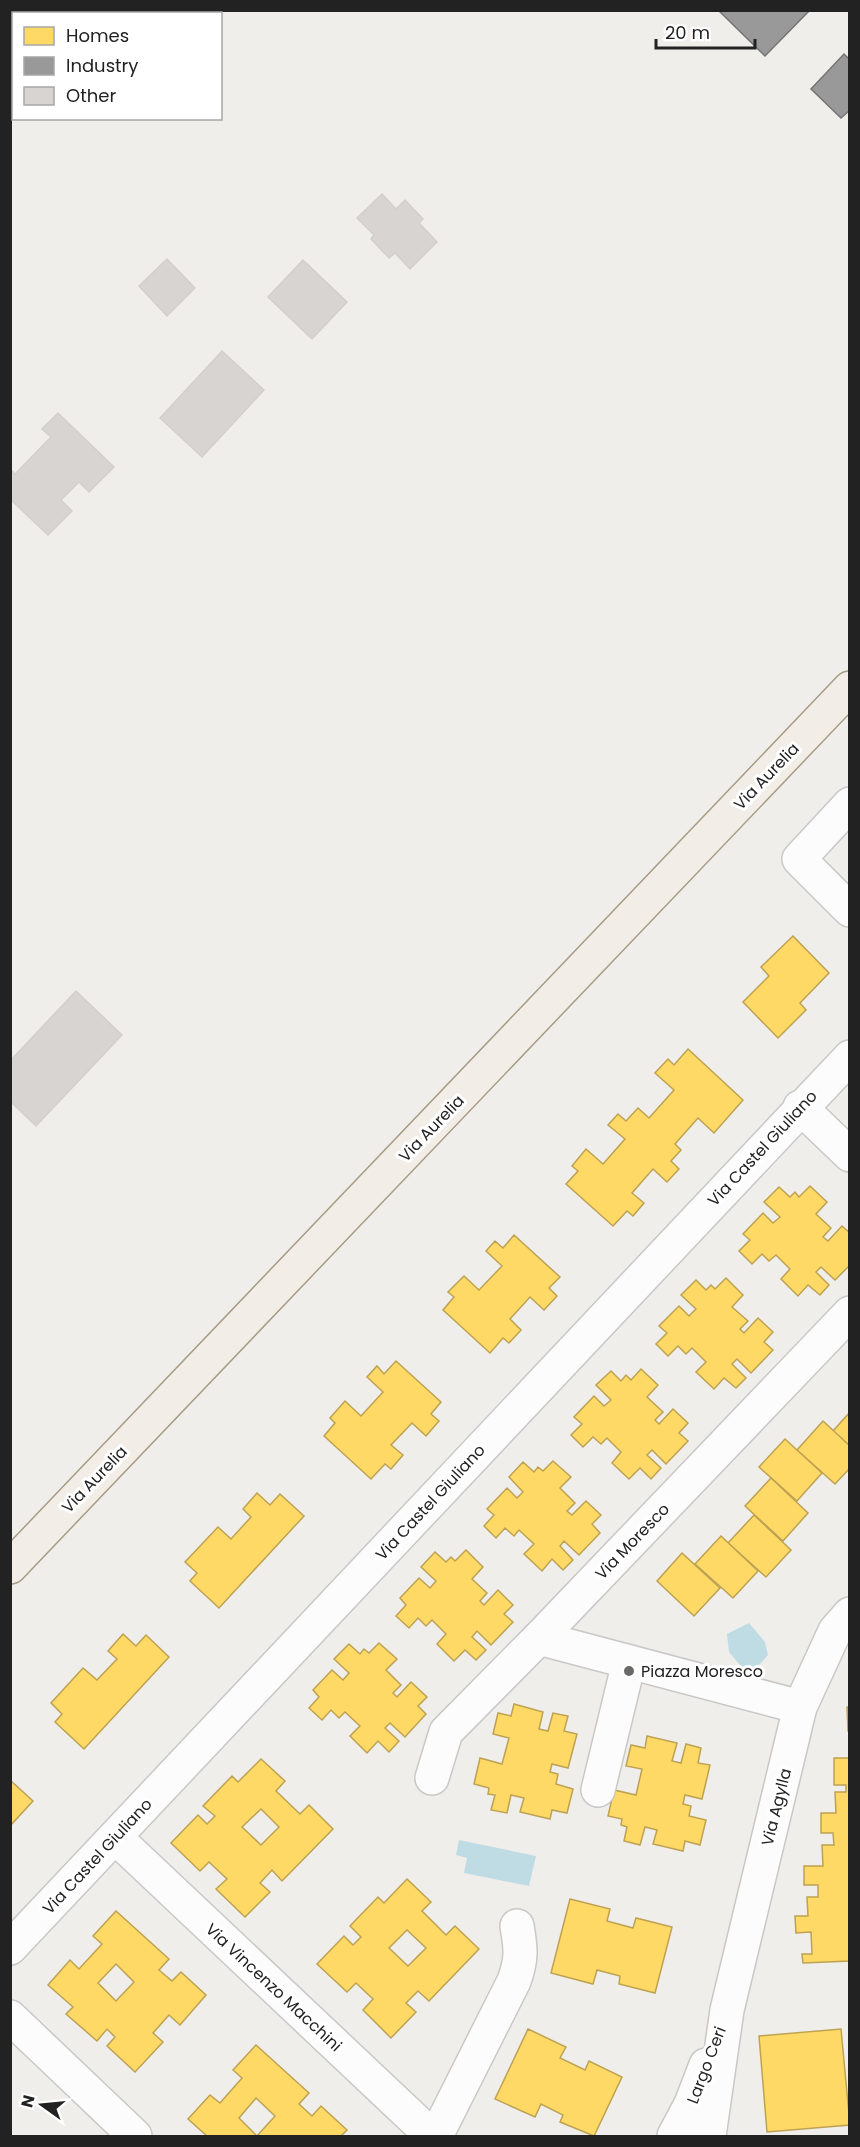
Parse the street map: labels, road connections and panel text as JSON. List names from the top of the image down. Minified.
{"streets":{"main road":["Via Aurelia"],"street":["Via Castel Giuliano","Via Moresco","Via Agylla","Via Vincenzo Macchini","Largo Ceri"]},"crossings":[["Via Castel Giuliano","Via Vincenzo Macchini"],["Via Agylla","Largo Ceri"]],"places":["Piazza Moresco"],"legend":["Homes","Industry","Other"],"scale_bar":"20 m","north":"left"}
